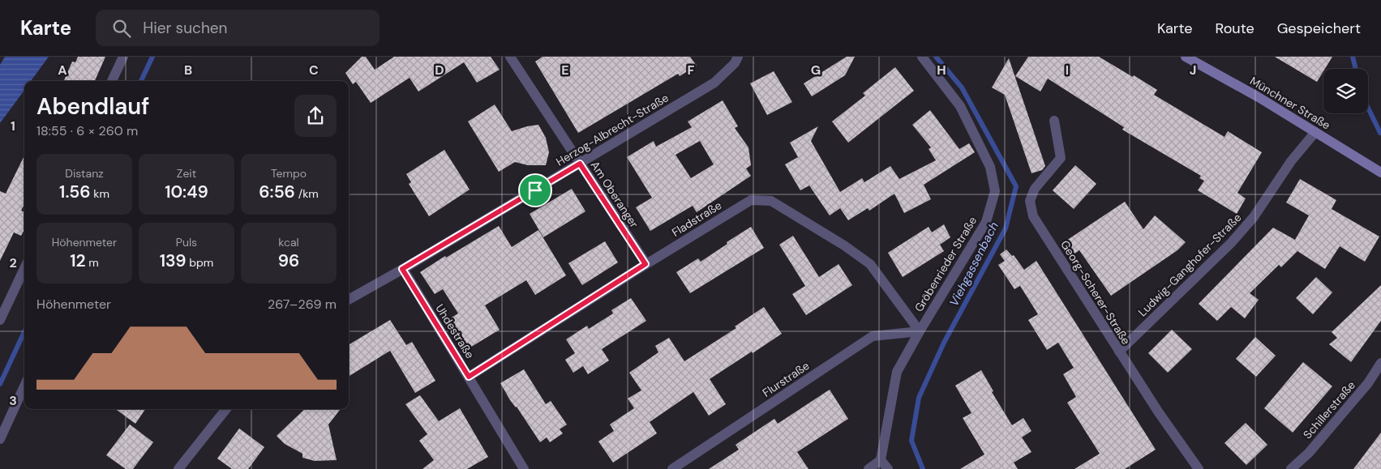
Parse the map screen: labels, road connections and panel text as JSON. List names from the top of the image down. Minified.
{"streets":{"main road":["Münchner Straße"],"street":["Herzog-Albrecht-Straße","Am Oberanger","Fladstraße","Gröbenrieder Straße","Ludwig-Ganghofer-Straße","Georg-Scherer-Straße","Uhdestraße","Flurstraße","Schillerstraße"]},"crossings":[["Münchner Straße","Ludwig-Ganghofer-Straße"],["Herzog-Albrecht-Straße","Am Oberanger"],["Herzog-Albrecht-Straße","Uhdestraße"],["Am Oberanger","Fladstraße"],["Fladstraße","Gröbenrieder Straße"],["Fladstraße","Uhdestraße"],["Fladstraße","Flurstraße"],["Gröbenrieder Straße","Flurstraße"],["Ludwig-Ganghofer-Straße","Georg-Scherer-Straße"]],"water":["Viehgassenbach"],"page":{"header":"Karte","search":"Hier suchen","nav":["Karte","Route","Gespeichert"],"heading":["Abendlauf","18:55 · 6 × 260 m"],"stats":[["Distanz","1.56 km"],["Zeit","10:49"],["Tempo","6:56 /km"],["Höhenmeter","12 m"],["Puls","139 bpm"],["kcal","96"]],"chart":["Höhenmeter","267–269 m"]},"grid":{"columns":["A","B","C","D","E","F","G","H","I","J"],"rows":["1","2","3"]}}
